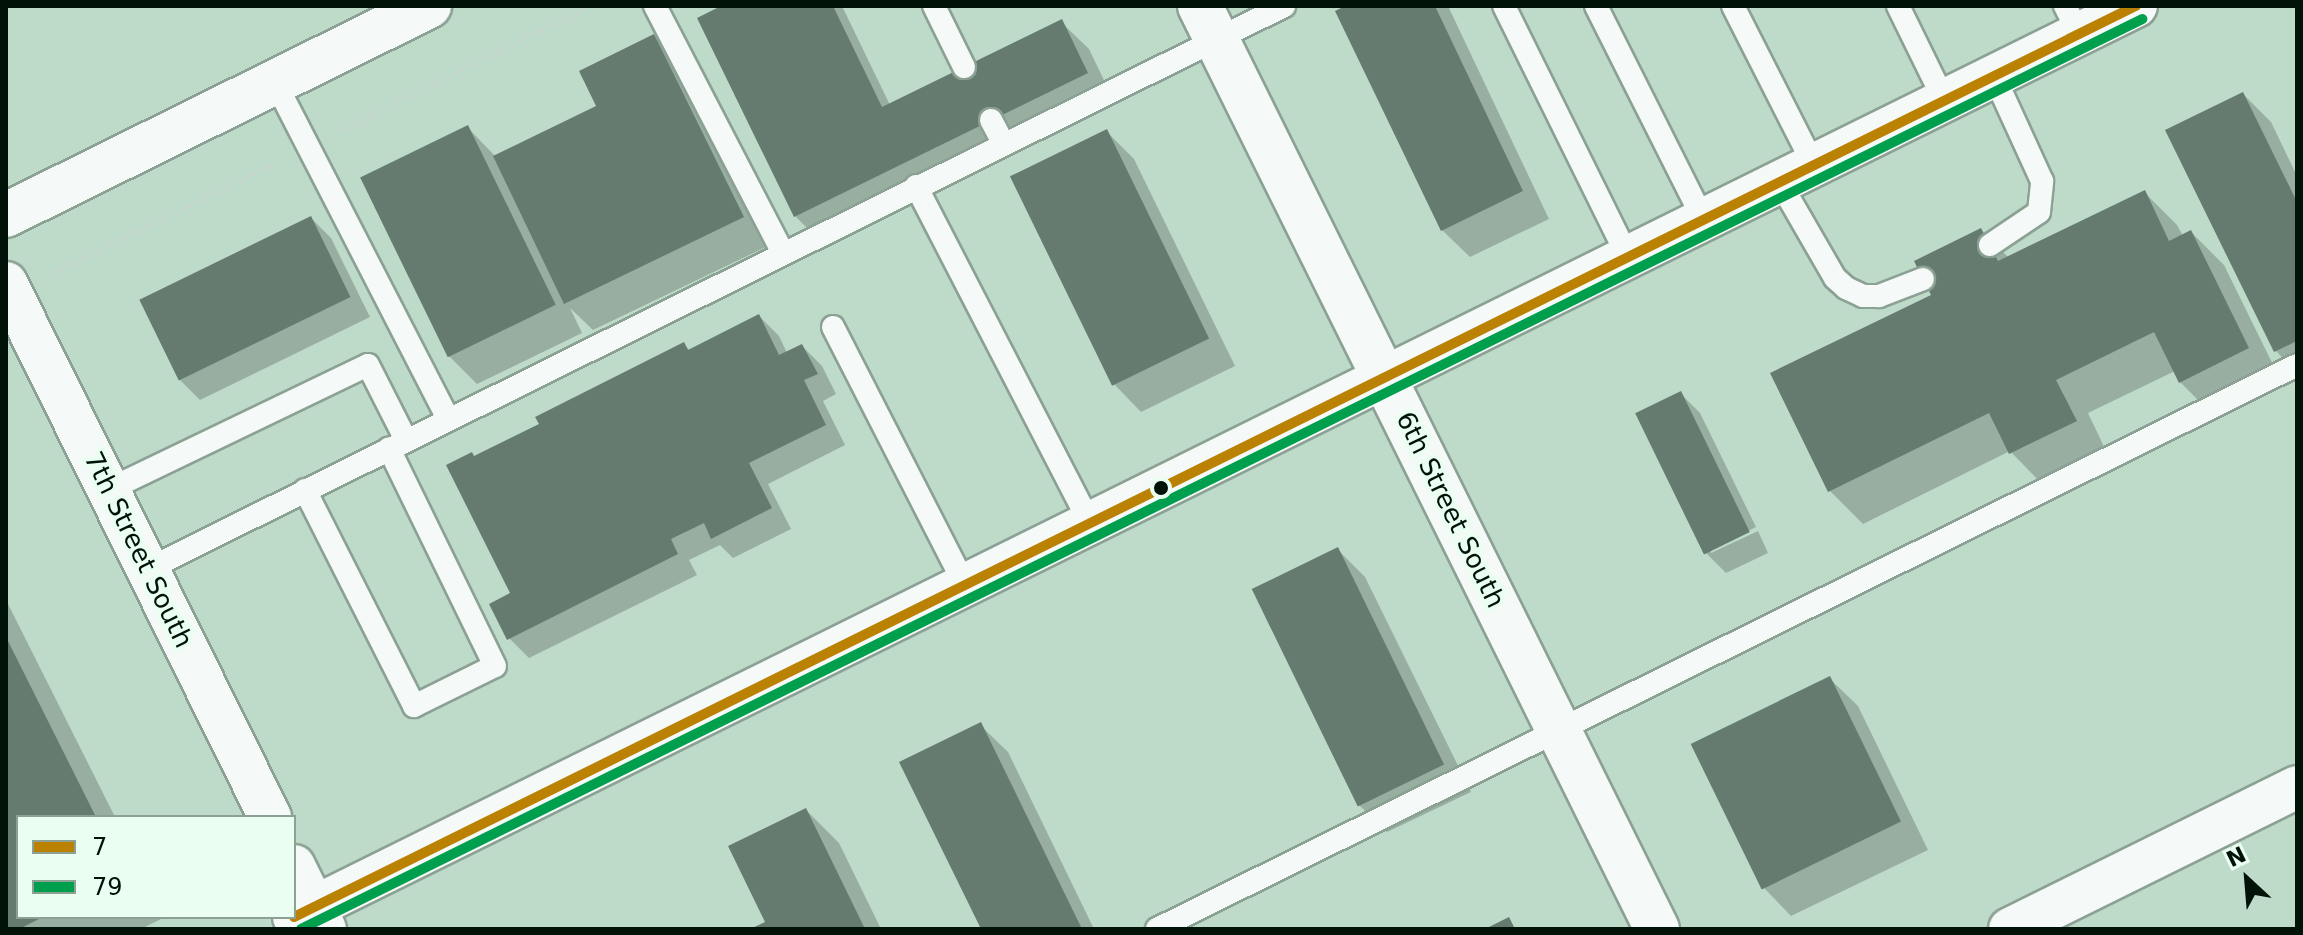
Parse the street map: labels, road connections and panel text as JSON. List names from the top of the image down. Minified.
{"streets":{"street":["6th Street South","7th Street South"]},"lines":["transit line 7","transit line 79"],"legend":["7","79"],"north":"top left"}
